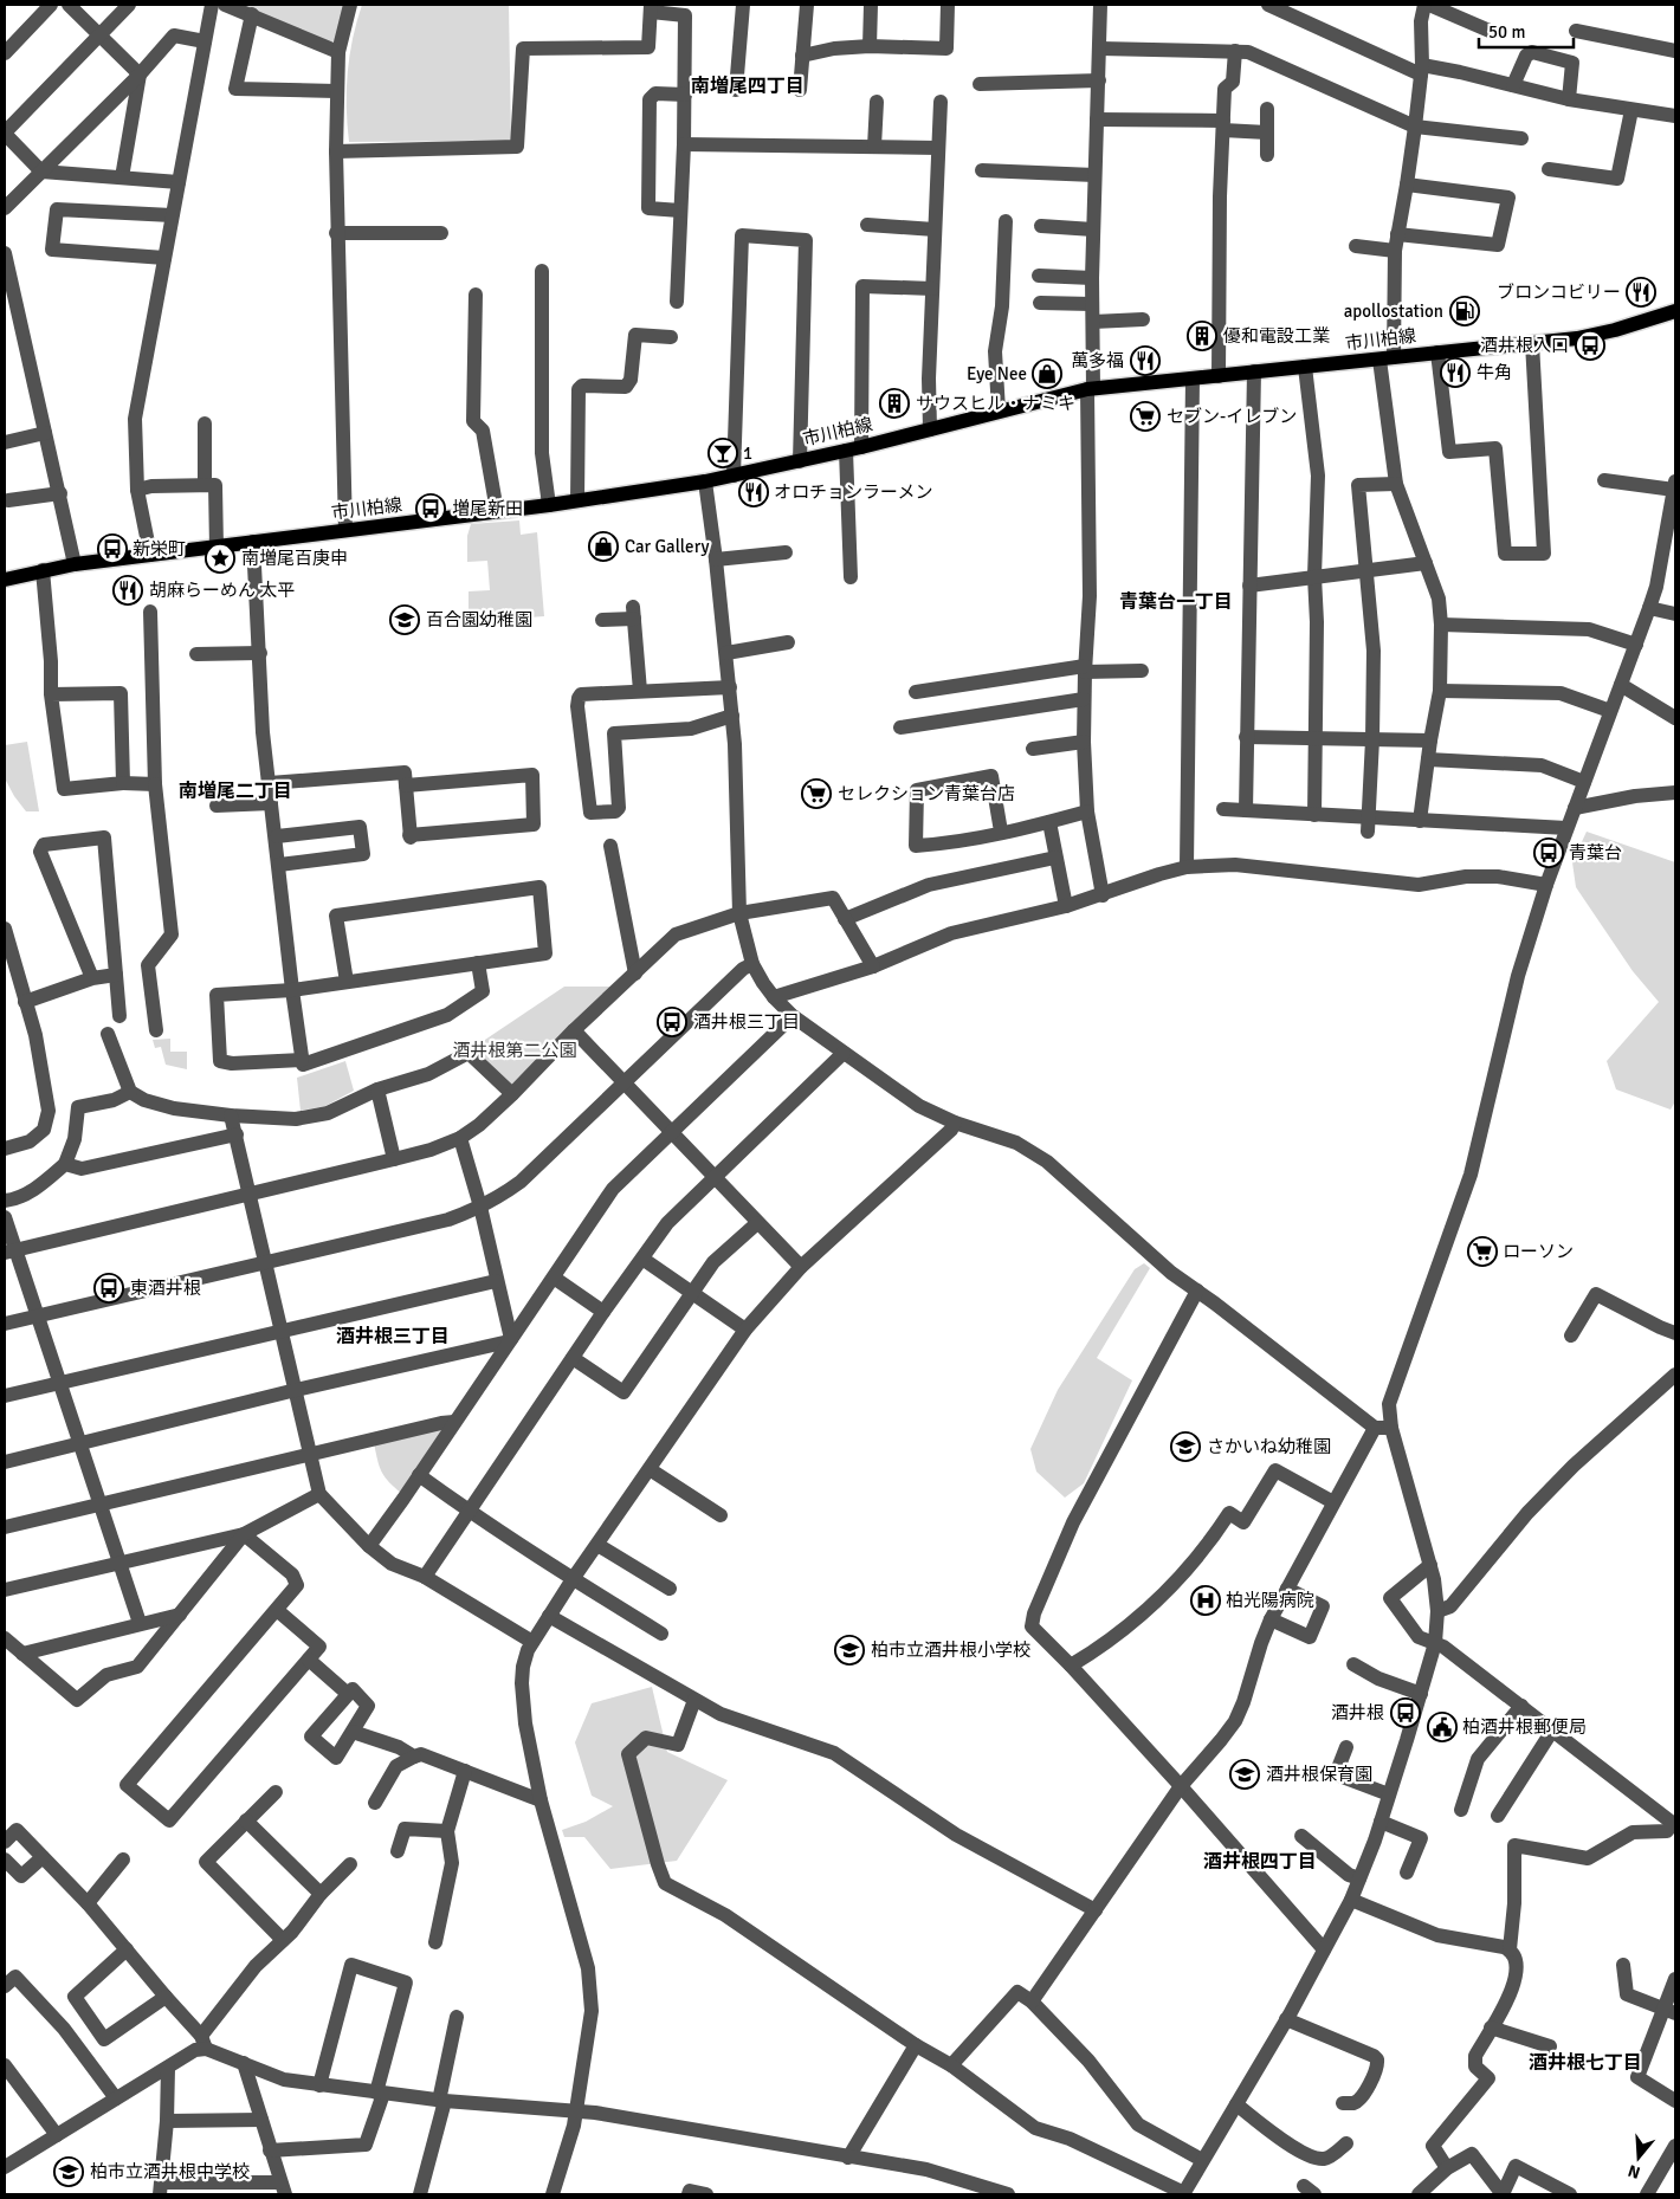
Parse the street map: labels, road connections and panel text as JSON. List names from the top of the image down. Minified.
{"streets":{"main road":["市川柏線"]},"districts":["南増尾四丁目","青葉台一丁目","南増尾二丁目","酒井根三丁目","酒井根四丁目","酒井根七丁目"],"parks":["酒井根第二公園"],"places":{"restaurant":["ブロンコビリー","萬多福","牛角","オロチョンラーメン","胡麻らーめん 太平"],"fuel station":["apollostation"],"building":["優和電設工業","サウスヒル・ナミキ"],"bus stop":["酒井根入口","増尾新田","新栄町","青葉台","酒井根三丁目","東酒井根","酒井根"],"shop":["Eye Nee","Car Gallery"],"supermarket":["セブン-イレブン","セレクション青葉台店","ローソン"],"bar":["1"],"place":["南増尾百庚申"],"school or university":["百合園幼稚園","さかいね幼稚園","柏市立酒井根小学校","酒井根保育園","柏市立酒井根中学校"],"hospital":["柏光陽病院"],"public building":["柏酒井根郵便局"]},"scale_bar":"50 m","north":"bottom"}
